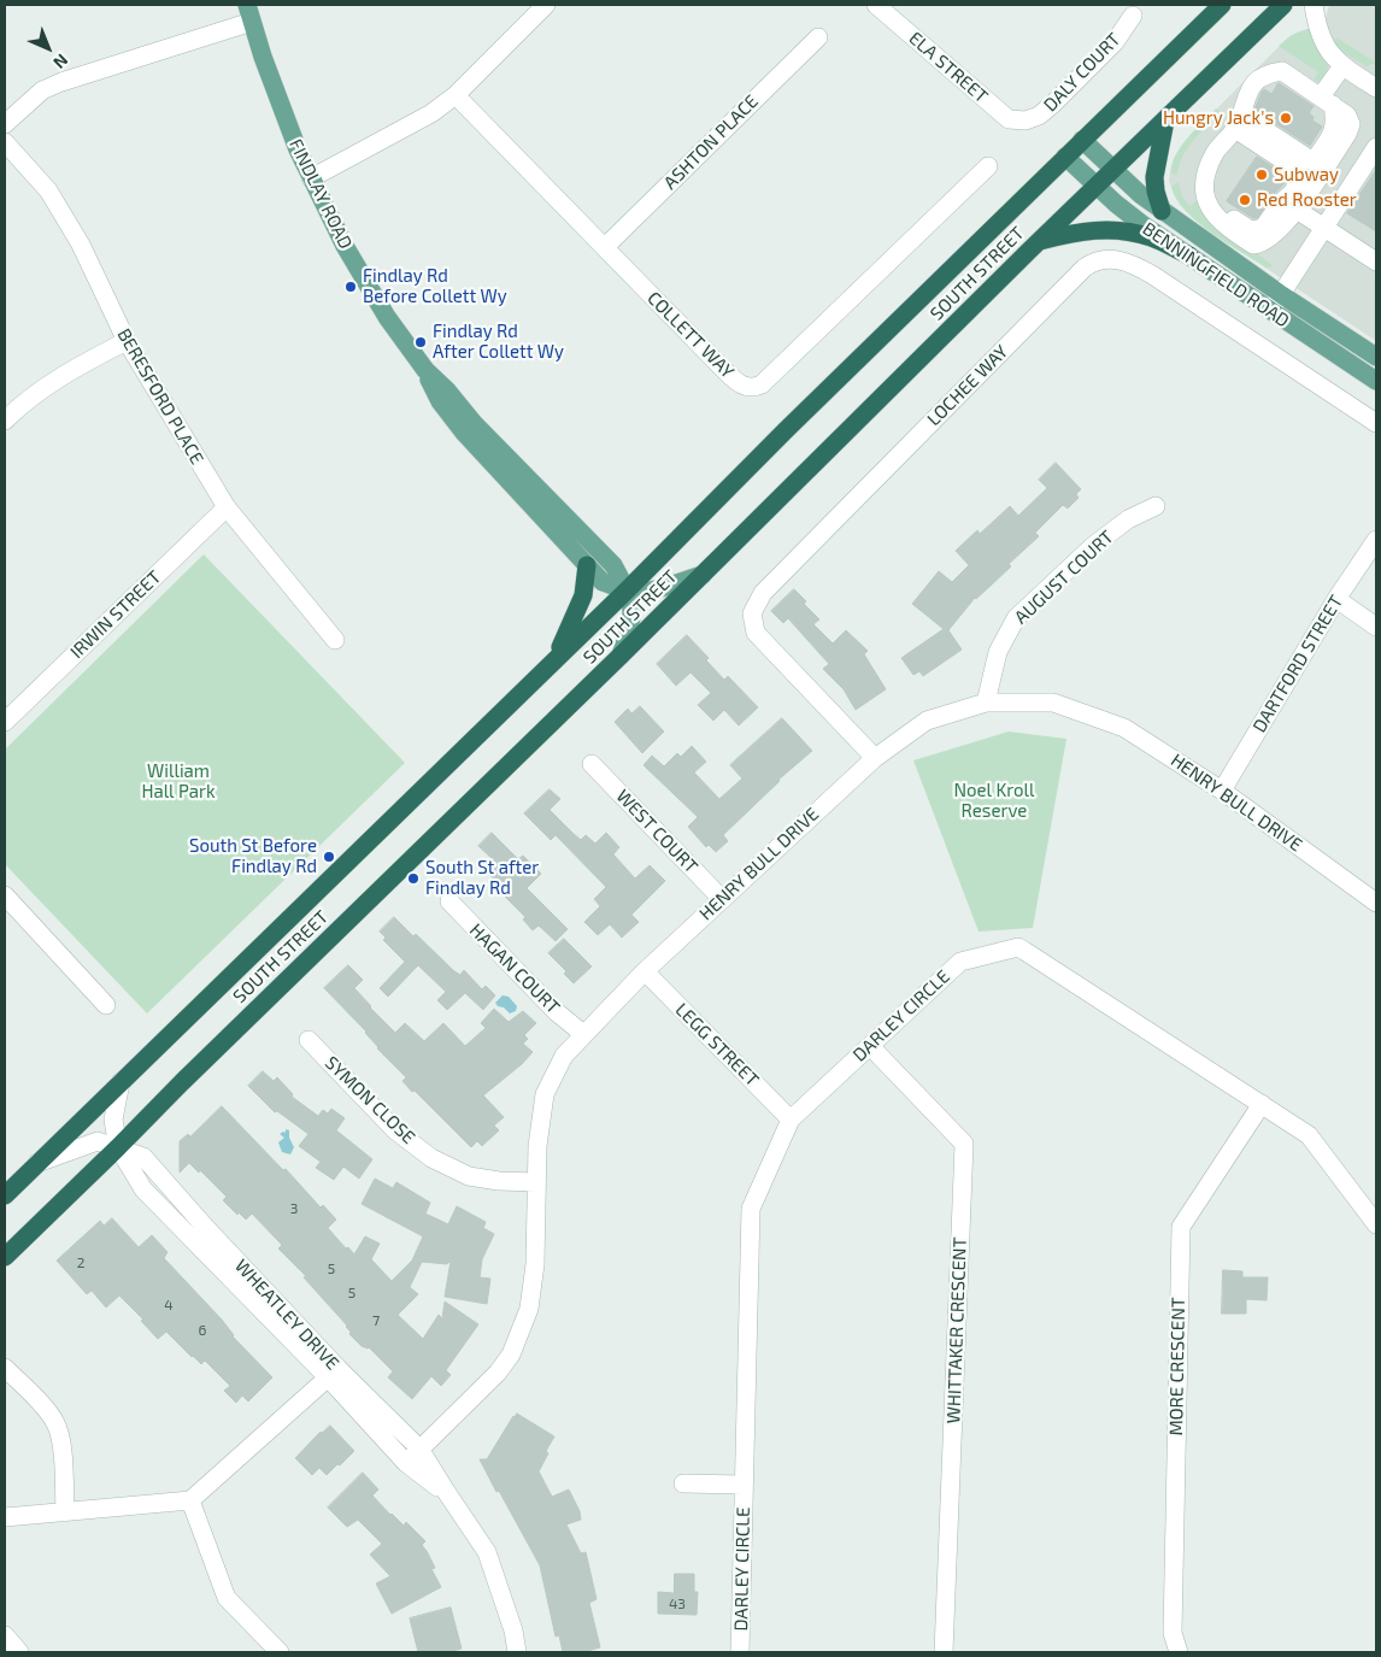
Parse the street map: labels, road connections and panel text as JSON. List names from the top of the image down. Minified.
{"streets":{"highway":["SOUTH STREET"],"main road":["FINDLAY ROAD","BENNINGFIELD ROAD"],"street":["ELA STREET","DALY COURT","ASHTON PLACE","COLLETT WAY","LOCHEE WAY","BERESFORD PLACE","AUGUST COURT","IRWIN STREET","DARTFORD STREET","HENRY BULL DRIVE","WEST COURT","HAGAN COURT","DARLEY CIRCLE","LEGG STREET","SYMON CLOSE","WHEATLEY DRIVE","WHITTAKER CRESCENT","MORE CRESCENT"]},"crossings":[["ELA STREET","DALY COURT"],["ASHTON PLACE","COLLETT WAY"],["FINDLAY ROAD","SOUTH STREET"],["SOUTH STREET","BENNINGFIELD ROAD"],["SOUTH STREET","WHEATLEY DRIVE"],["LOCHEE WAY","HENRY BULL DRIVE"],["BERESFORD PLACE","IRWIN STREET"],["AUGUST COURT","HENRY BULL DRIVE"],["DARTFORD STREET","HENRY BULL DRIVE"],["HENRY BULL DRIVE","WEST COURT"],["HENRY BULL DRIVE","HAGAN COURT"],["HENRY BULL DRIVE","LEGG STREET"],["HENRY BULL DRIVE","SYMON CLOSE"],["HENRY BULL DRIVE","WHEATLEY DRIVE"],["DARLEY CIRCLE","LEGG STREET"],["DARLEY CIRCLE","WHITTAKER CRESCENT"],["DARLEY CIRCLE","MORE CRESCENT"]],"parks":["William Hall Park","Noel Kroll Reserve"],"places":["Hungry Jack's","Subway","Red Rooster","Findlay Rd Before Collett Wy","Findlay Rd After Collett Wy","South St Before Findlay Rd","South St after Findlay Rd"],"house_numbers":["3","2","5","5","4","7","6","43"],"north":"bottom right"}
